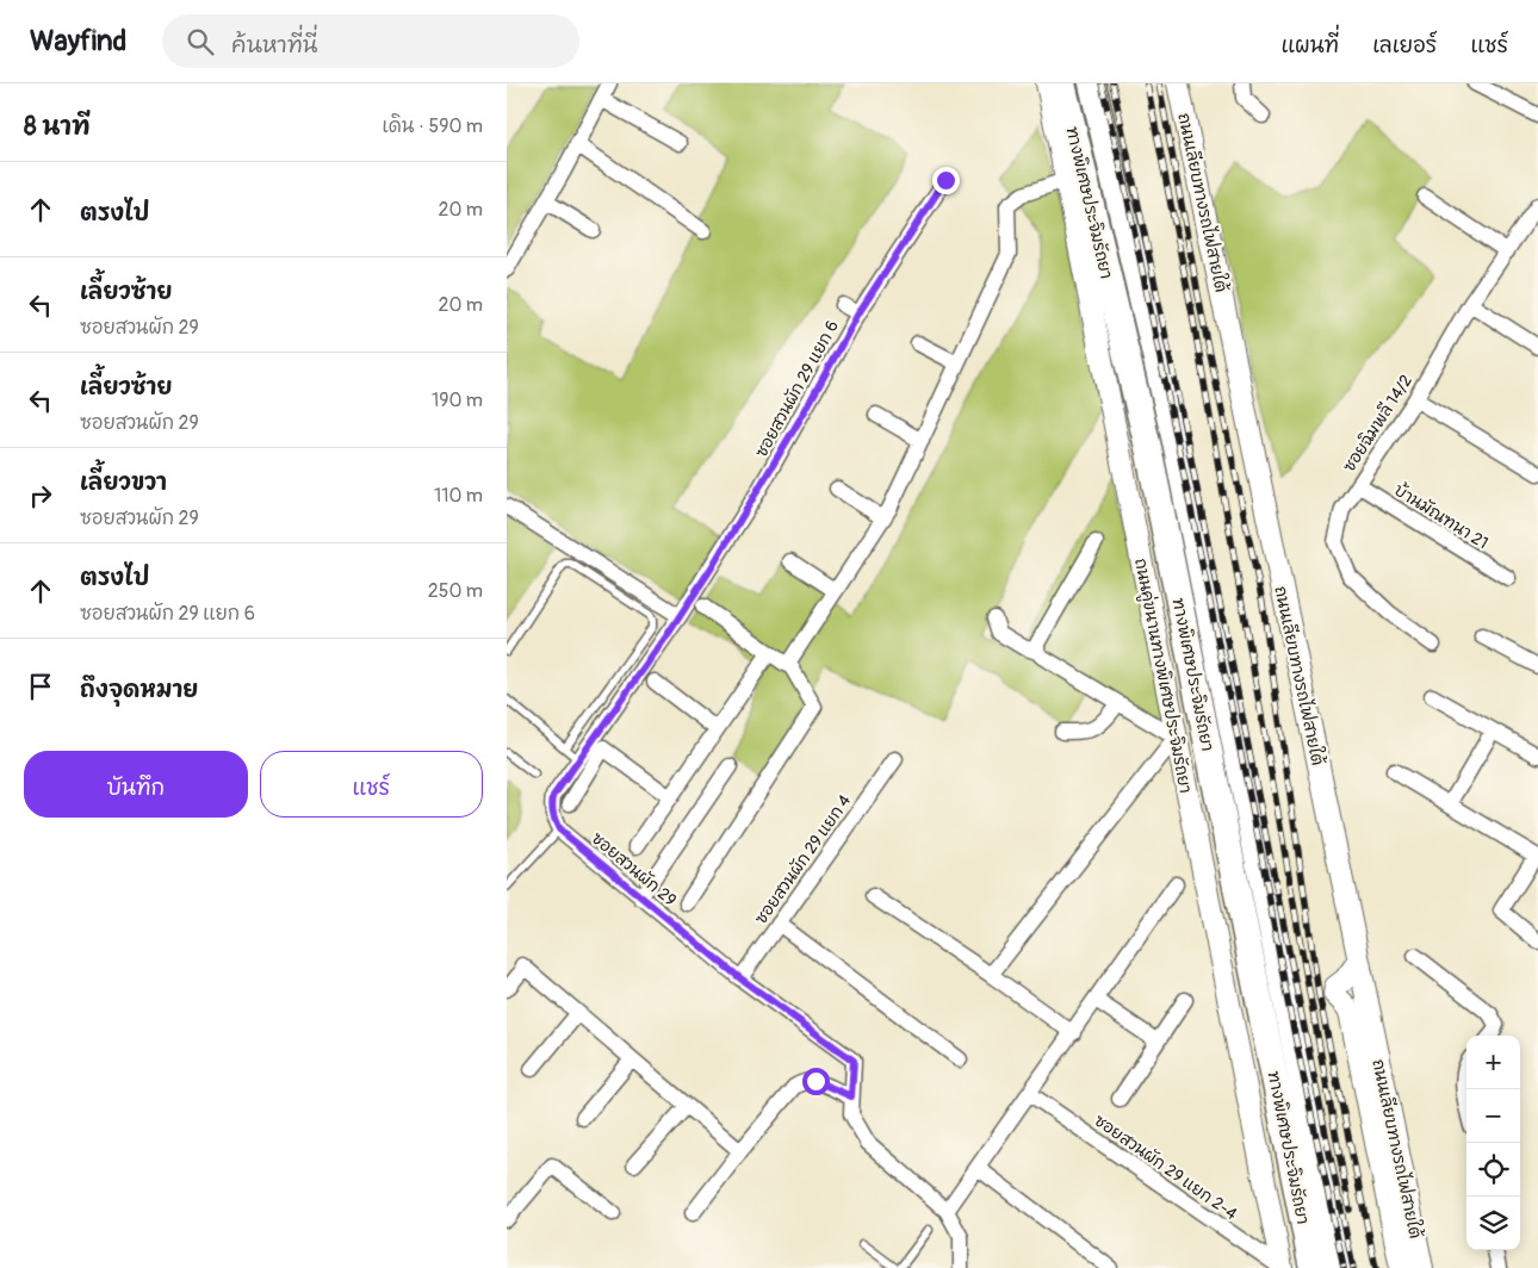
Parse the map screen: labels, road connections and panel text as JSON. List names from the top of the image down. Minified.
{"streets":{"highway":["ทางพิเศษประจิมรัถยา"],"main road":["ถนนเลียบทางรถไฟสายใต้","ถนนคู่ขนานทางพิเศษประจิมรัถยา"],"street":["ซอยสวนผัก 29 แยก 6","ซอยฉิมพลี 14/2","บ้านมัณฑนา 21","ซอยสวนผัก 29 แยก 4","ซอยสวนผัก 29","ซอยสวนผัก 29 แยก 2-4"]},"crossings":[["ซอยฉิมพลี 14/2","บ้านมัณฑนา 21"],["ถนนคู่ขนานทางพิเศษประจิมรัถยา","ซอยสวนผัก 29 แยก 2-4"],["ซอยสวนผัก 29 แยก 4","ซอยสวนผัก 29"]],"page":{"header":"Wayfind","search":"ค้นหาที่นี่","nav":["แผนที่","เลเยอร์","แชร์"],"heading":["8 นาที","เดิน · 590 m"],"list":[["ตรงไป","20 m"],["เลี้ยวซ้าย","ซอยสวนผัก 29","20 m"],["เลี้ยวซ้าย","ซอยสวนผัก 29","190 m"],["เลี้ยวขวา","ซอยสวนผัก 29","110 m"],["ตรงไป","ซอยสวนผัก 29 แยก 6","250 m"],"ถึงจุดหมาย"],"buttons":["บันทึก","แชร์"],"map_buttons":["+","−"]}}
